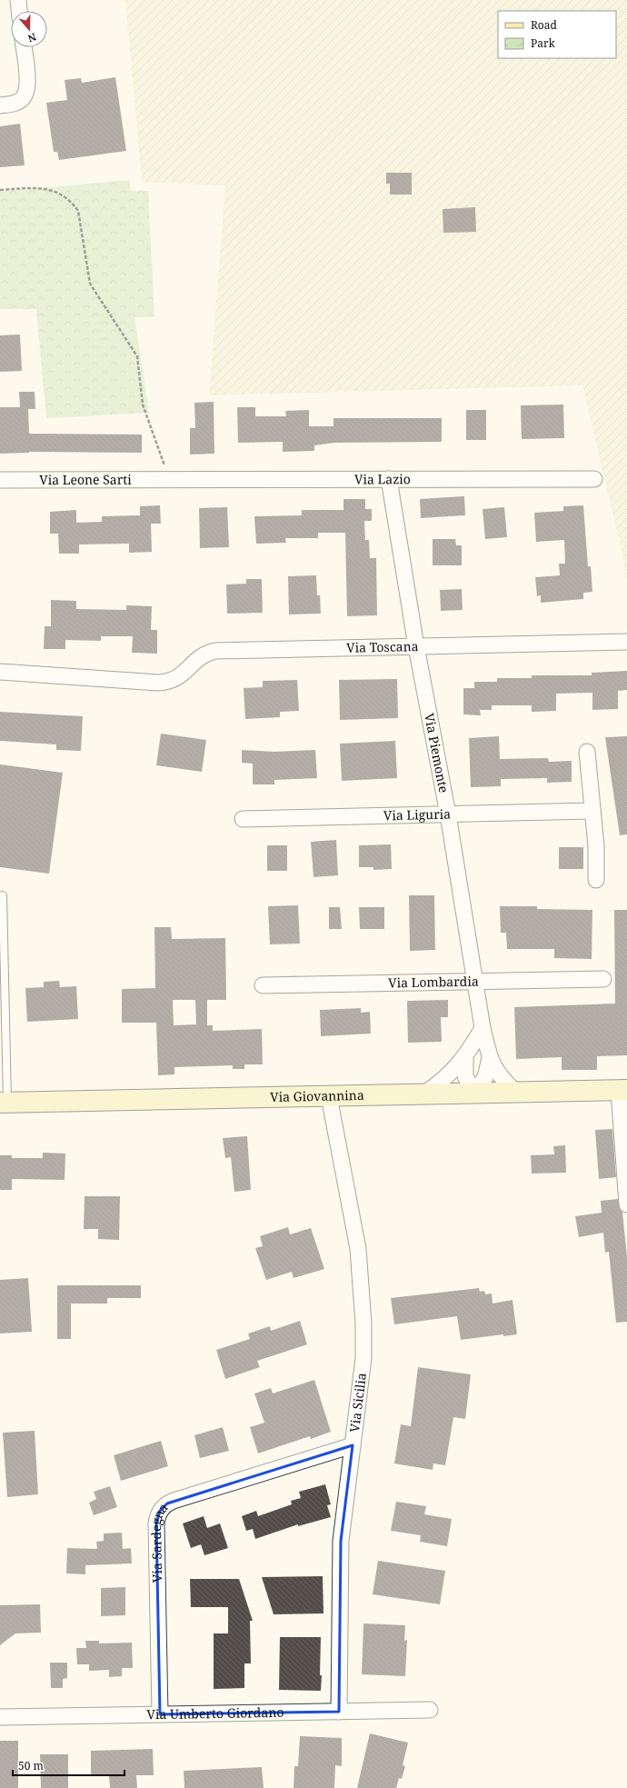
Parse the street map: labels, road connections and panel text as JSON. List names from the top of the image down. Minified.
{"streets":{"street":["Via Lazio","Via Leone Sarti","Via Toscana","Via Piemonte","Via Liguria","Via Lombardia","Via Giovannina","Via Sicilia","Via Sardegna","Via Umberto Giordano"]},"crossings":[["Via Lazio","Via Leone Sarti"],["Via Lazio","Via Piemonte"],["Via Toscana","Via Piemonte"],["Via Piemonte","Via Liguria"],["Via Piemonte","Via Lombardia"],["Via Piemonte","Via Giovannina"],["Via Giovannina","Via Sicilia"],["Via Sicilia","Via Sardegna"],["Via Sicilia","Via Umberto Giordano"],["Via Sardegna","Via Umberto Giordano"]],"legend":["Road","Park"],"scale_bar":"50 m","north":"bottom"}
